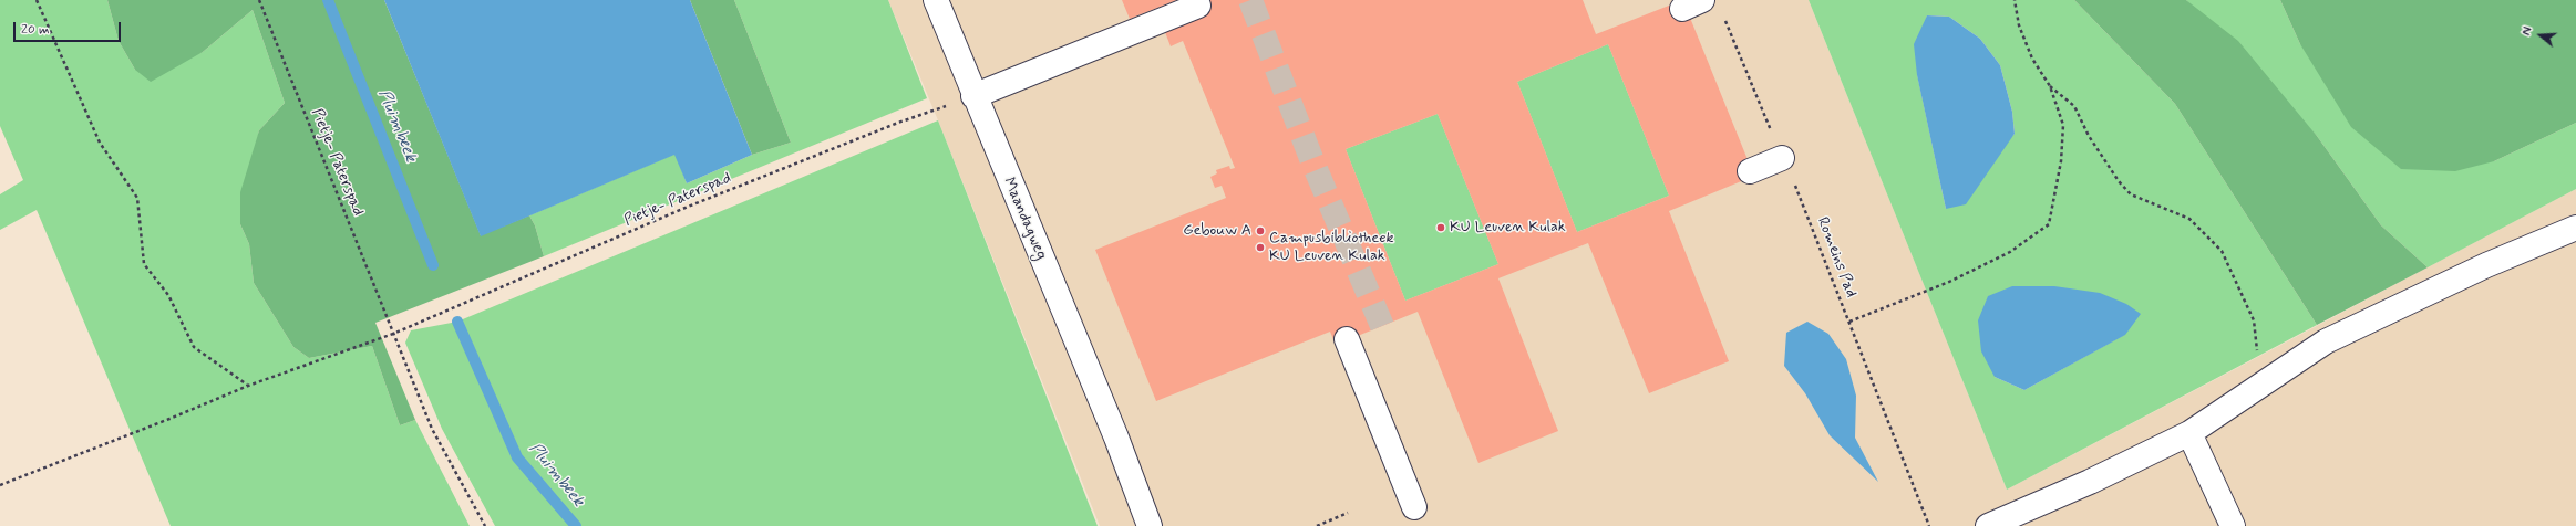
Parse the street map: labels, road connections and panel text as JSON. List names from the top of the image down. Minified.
{"streets":{"street":["Maandagweg"],"path":["Pietje- Paterspad","Romeins Pad"]},"crossings":[["Pietje- Paterspad","Maandagweg"]],"water":["Pluimbeek"],"places":["KU Leuven Kulak","Gebouw A","Campusbibliotheek KU Leuven Kulak"],"scale_bar":"20 m","north":"left"}
